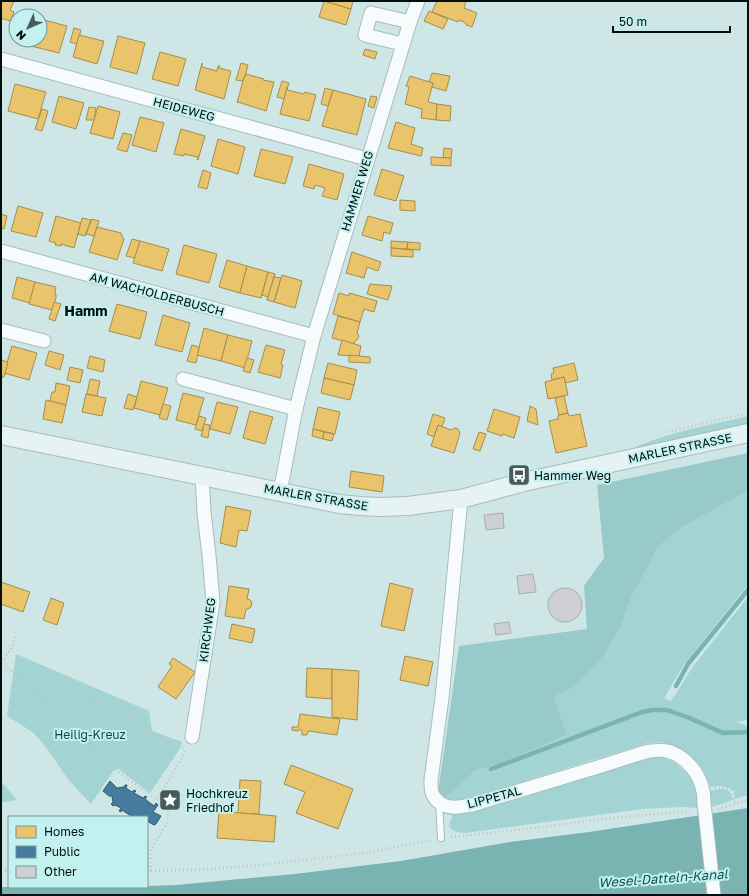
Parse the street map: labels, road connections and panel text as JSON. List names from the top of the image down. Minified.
{"streets":{"main road":["MARLER STRASSE"],"street":["HEIDEWEG","HAMMER WEG","AM WACHOLDERBUSCH","KIRCHWEG","LIPPETAL"]},"crossings":[["HEIDEWEG","HAMMER WEG"],["HAMMER WEG","AM WACHOLDERBUSCH"],["HAMMER WEG","MARLER STRASSE"],["MARLER STRASSE","KIRCHWEG"]],"districts":["Hamm"],"water":["Wesel-Datteln-Kanal"],"parks":["Heilig-Kreuz"],"places":{"bus stop":["Hammer Weg"],"place":["Hochkreuz Friedhof"]},"legend":["Homes","Public","Other"],"scale_bar":"50 m","north":"bottom left"}
